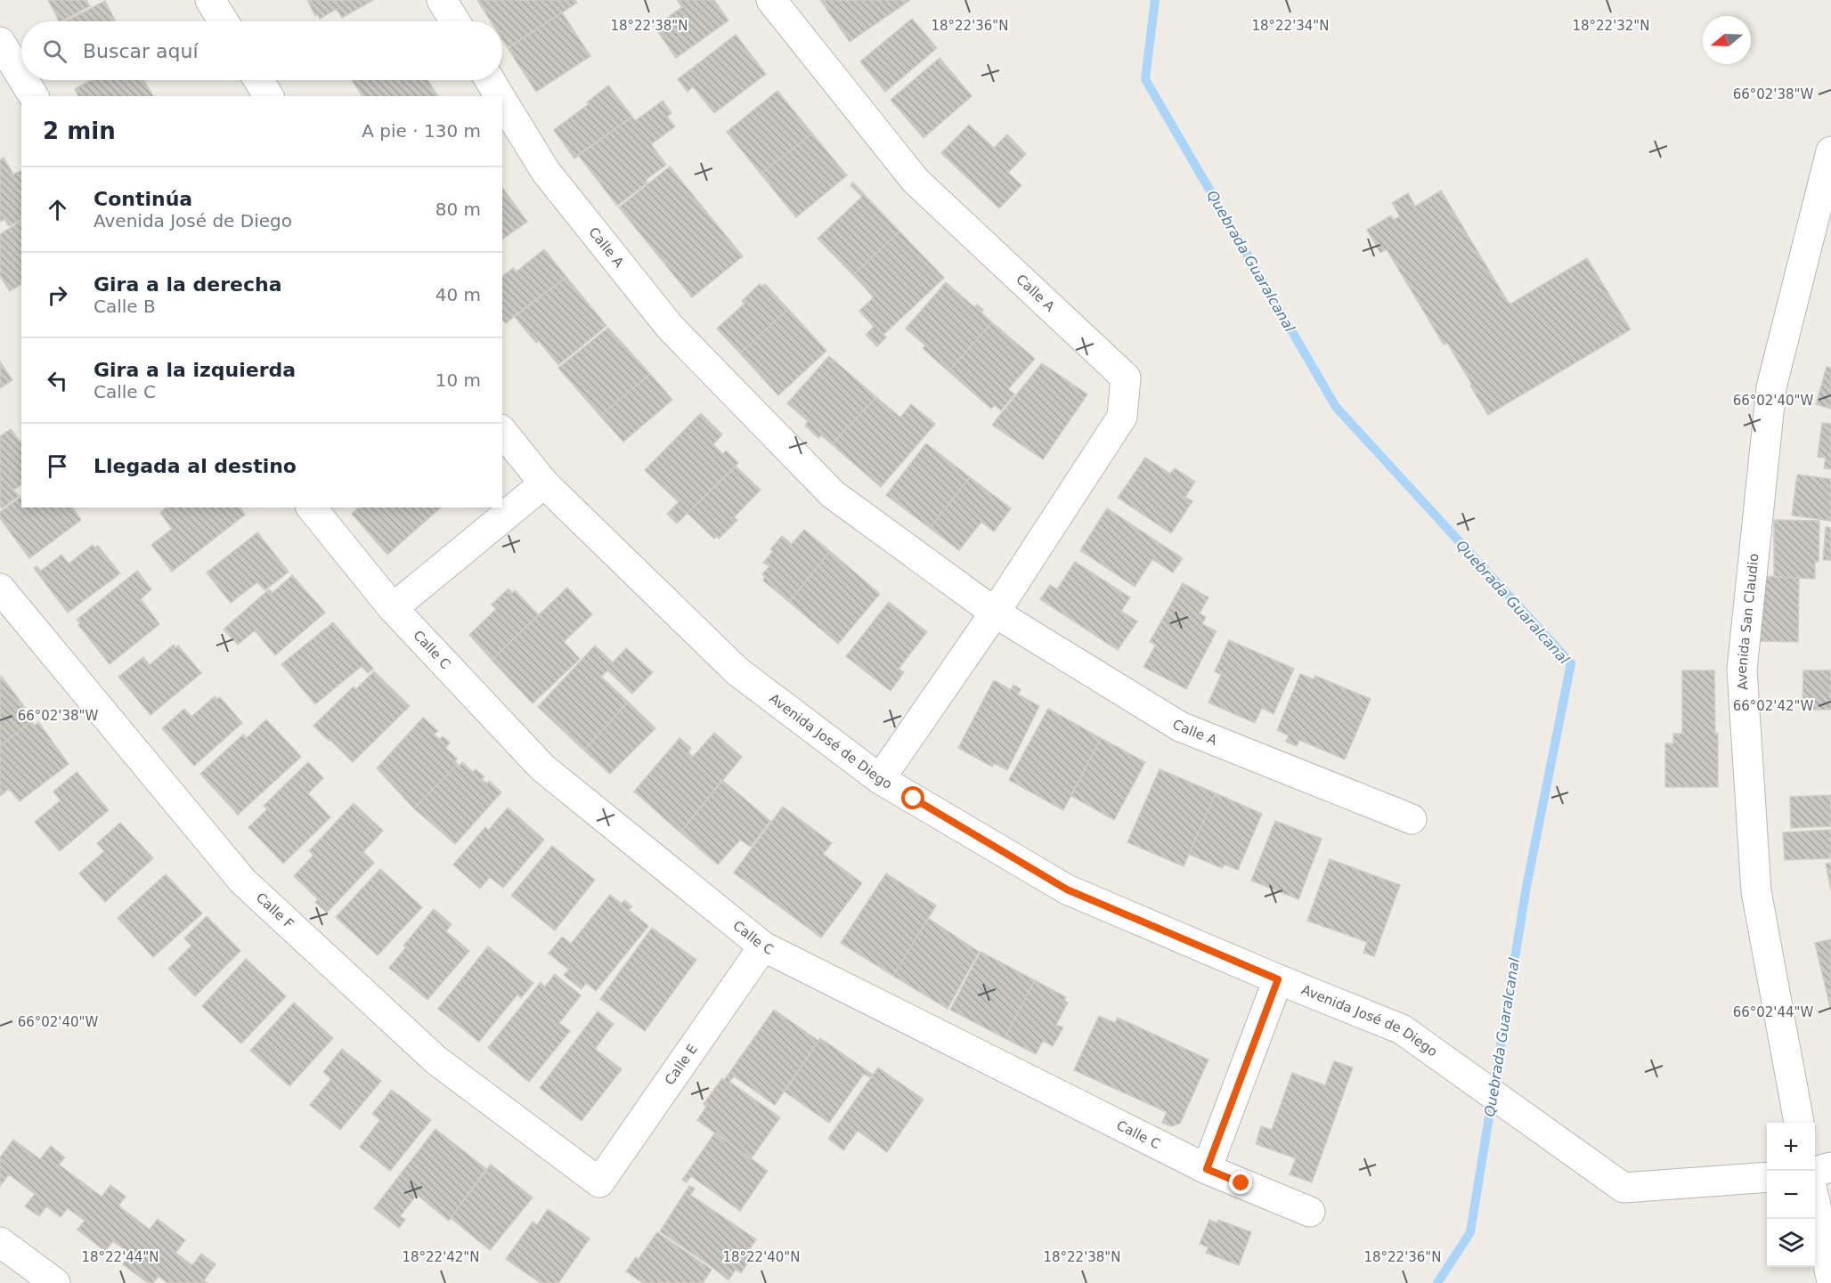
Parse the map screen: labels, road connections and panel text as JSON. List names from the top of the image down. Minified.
{"streets":{"street":["Calle A","Avenida San Claudio","Calle C","Avenida José de Diego","Calle F","Calle E"]},"crossings":[["Calle A","Avenida José de Diego"],["Calle C","Calle E"],["Calle F","Calle E"]],"water":["Quebrada Guaralcanal"],"north":"left","page":{"search":"Buscar aquí","heading":["2 min","A pie · 130 m"],"list":[["Continúa","Avenida José de Diego","80 m"],["Gira a la derecha","Calle B","40 m"],["Gira a la izquierda","Calle C","10 m"],"Llegada al destino"],"map_buttons":["+","−"]},"coordinates":["18°22'36\"N","18°22'34\"N","18°22'38\"N","18°22'32\"N","66°02'38\"W","66°02'40\"W","66°02'42\"W","66°02'44\"W","18°22'44\"N","18°22'42\"N","18°22'40\"N"]}
